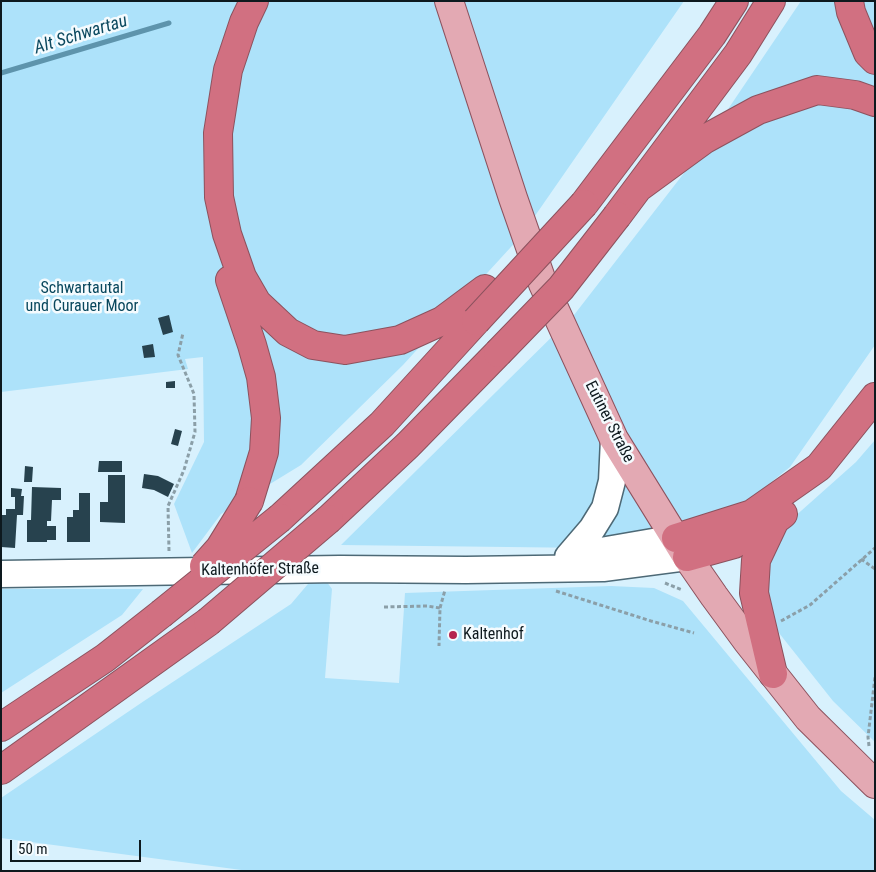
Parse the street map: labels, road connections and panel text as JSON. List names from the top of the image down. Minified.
{"streets":{"main road":["Eutiner Straße"],"street":["Kaltenhöfer Straße"]},"crossings":[["Eutiner Straße","Kaltenhöfer Straße"]],"water":["Alt Schwartau"],"parks":["Schwartautal und Curauer Moor"],"places":["Kaltenhof"],"scale_bar":"50 m"}
